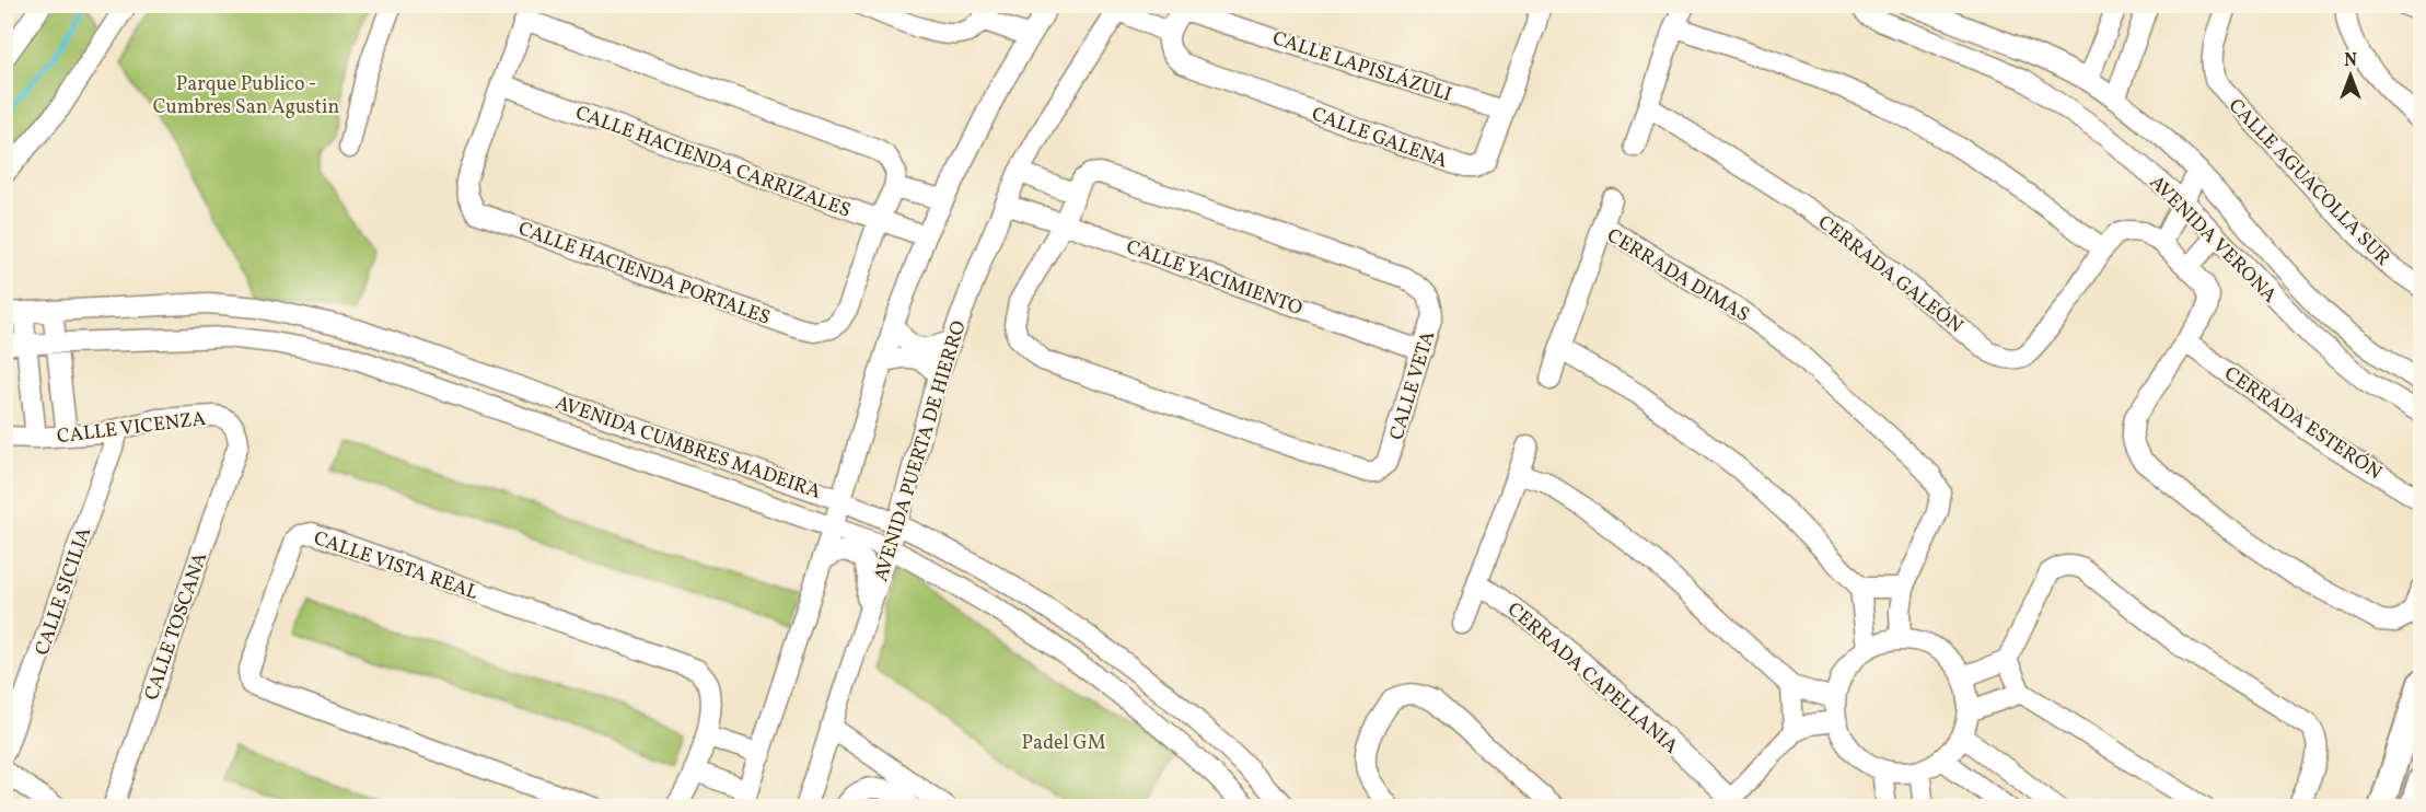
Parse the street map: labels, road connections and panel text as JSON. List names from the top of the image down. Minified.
{"streets":{"street":["CALLE LAPISLÁZULI","CALLE GALENA","CALLE HACIENDA CARRIZALES","CALLE AGUACOLLA SUR","AVENIDA VERONA","CALLE HACIENDA PORTALES","CERRADA GALEÓN","CERRADA DIMAS","CALLE YACIMIENTO","CALLE VETA","CERRADA ESTERÓN","CALLE VICENZA","AVENIDA CUMBRES MADEIRA","AVENIDA PUERTA DE HIERRO","CALLE VISTA REAL","CALLE SICILIA","CALLE TOSCANA","CERRADA CAPELLANIA"]},"crossings":[["CALLE LAPISLÁZULI","CALLE GALENA"],["CALLE HACIENDA CARRIZALES","CALLE HACIENDA PORTALES"],["CERRADA DIMAS","CERRADA CAPELLANIA"],["CALLE YACIMIENTO","CALLE VETA"],["CALLE YACIMIENTO","AVENIDA PUERTA DE HIERRO"],["CALLE VICENZA","CALLE SICILIA"],["CALLE VICENZA","CALLE TOSCANA"],["AVENIDA CUMBRES MADEIRA","AVENIDA PUERTA DE HIERRO"]],"parks":["Parque Publico - Cumbres San Agustin","Padel GM"],"north":"top"}
